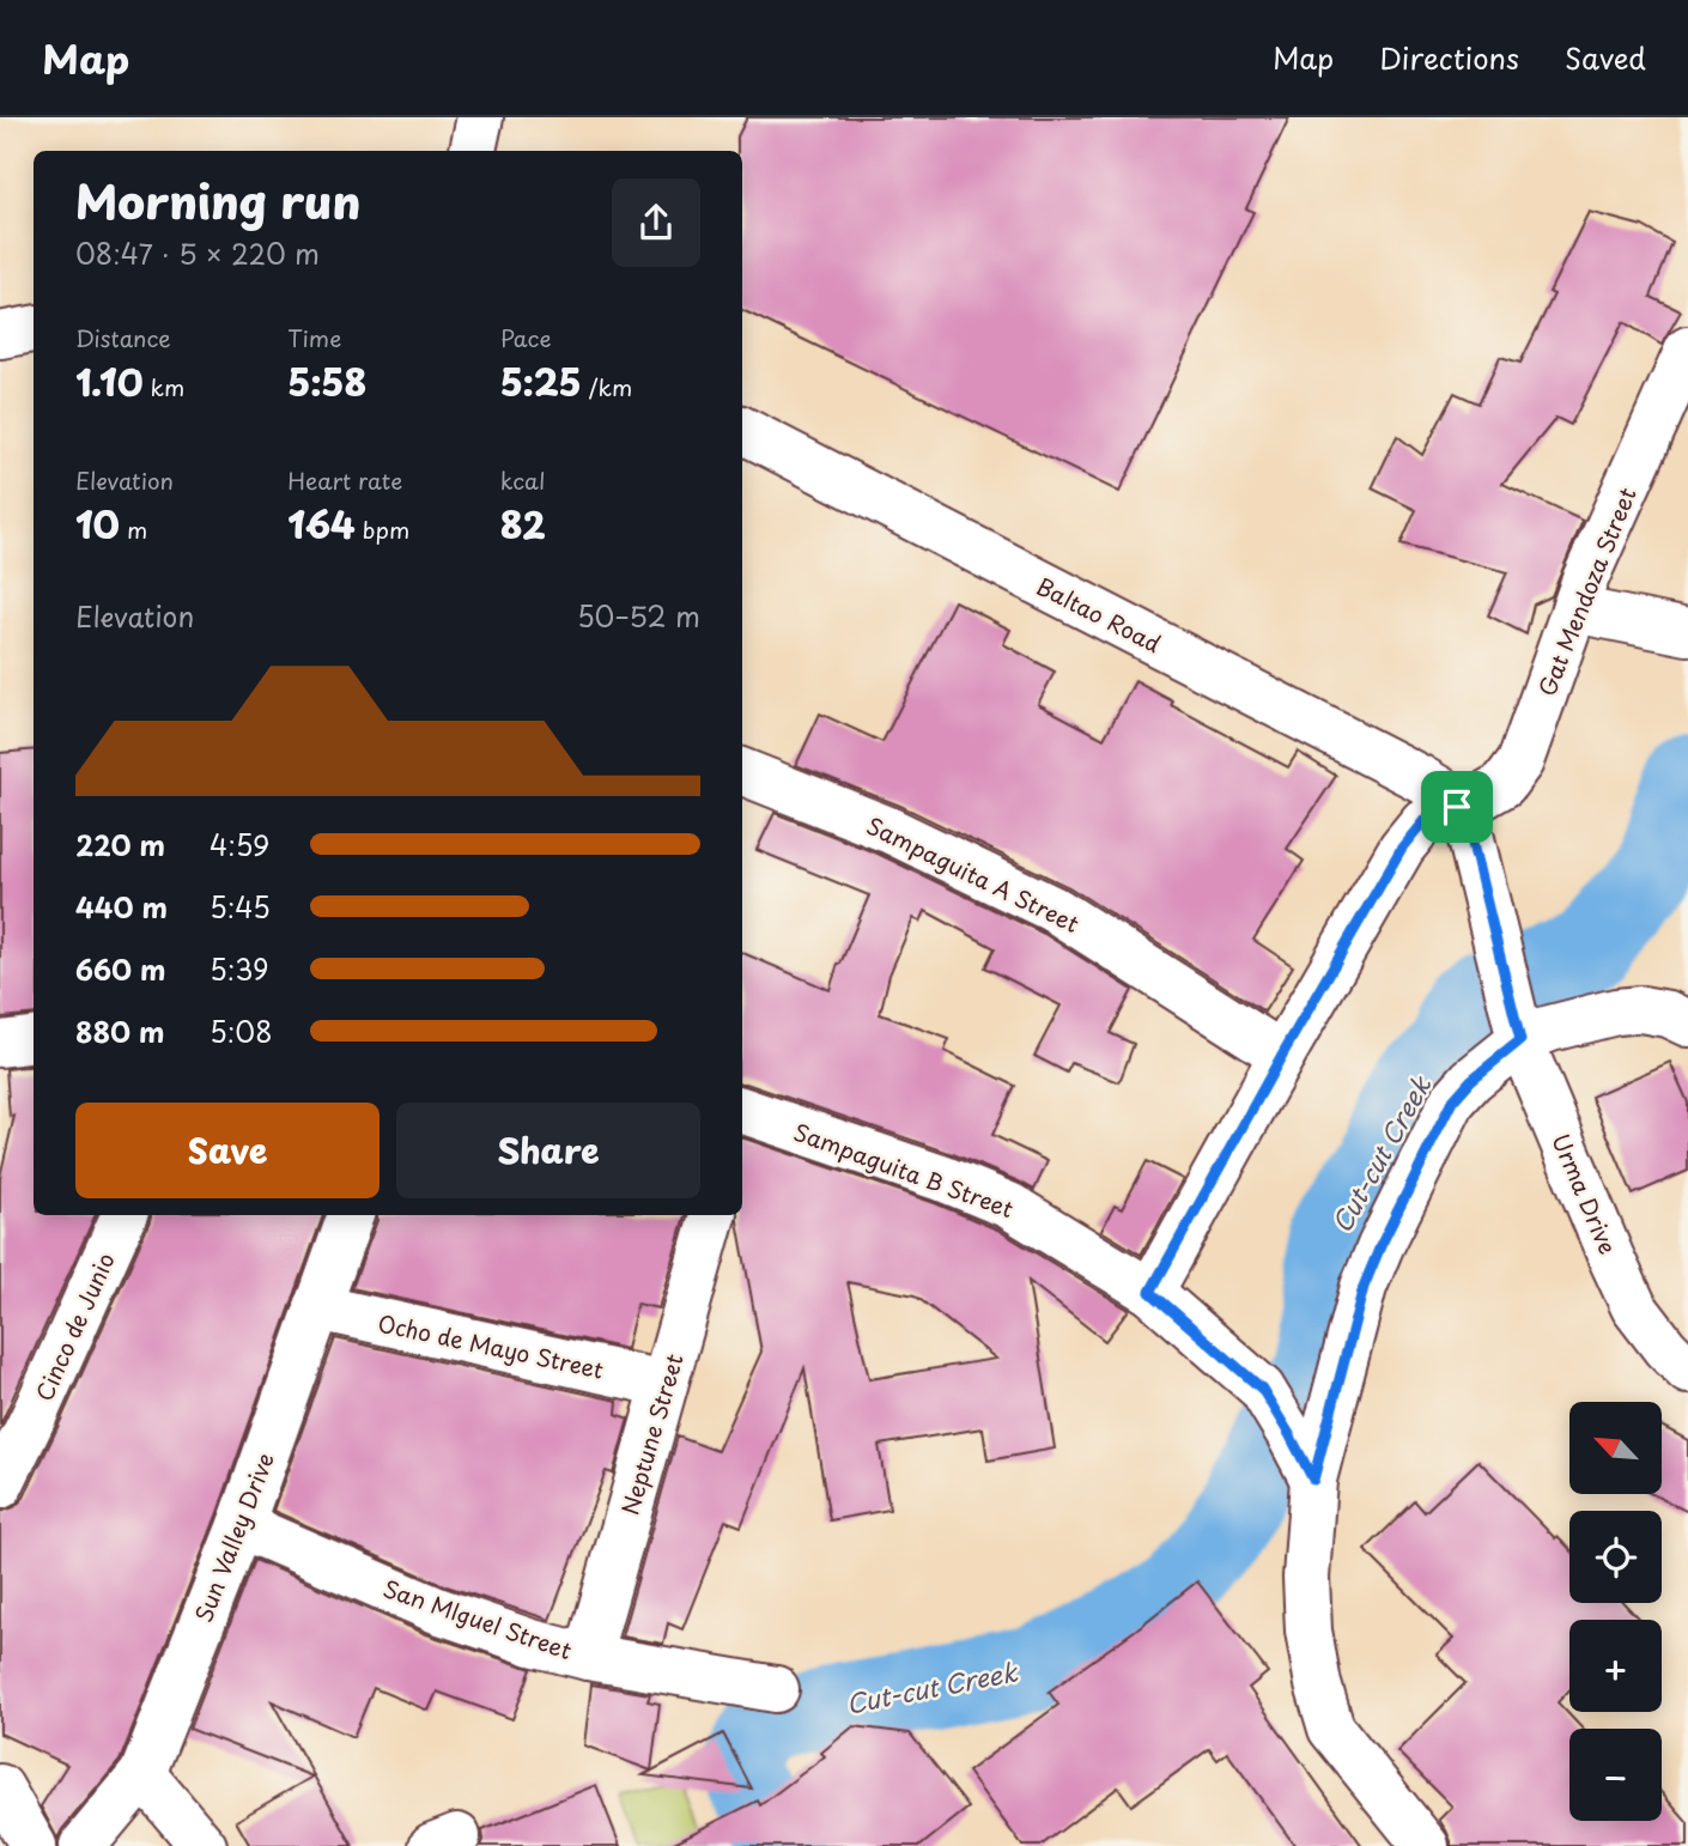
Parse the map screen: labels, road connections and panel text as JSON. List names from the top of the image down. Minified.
{"streets":{"street":["Gat Mendoza Street","Baltao Road","Sampaguita A Street","Sampaguita B Street","Urma Drive","Cinco de Junio","Ocho de Mayo Street","Neptune Street","Sun Valley Drive","San MIguel Street"]},"crossings":[["Gat Mendoza Street","Baltao Road"],["Gat Mendoza Street","Sampaguita A Street"],["Gat Mendoza Street","Sampaguita B Street"],["Gat Mendoza Street","Urma Drive"],["Baltao Road","Urma Drive"],["Ocho de Mayo Street","Neptune Street"],["Ocho de Mayo Street","Sun Valley Drive"],["Neptune Street","San MIguel Street"],["Sun Valley Drive","San MIguel Street"]],"water":["Cut-cut Creek"],"north":"top left","page":{"header":"Map","nav":["Map","Directions","Saved"],"heading":["Morning run","08:47 · 5 × 220 m"],"stats":[["Distance","1.10 km"],["Time","5:58"],["Pace","5:25 /km"],["Elevation","10 m"],["Heart rate","164 bpm"],["kcal","82"]],"chart":["Elevation","50–52 m"],"list":[{"name":"220 m","note":"4:59"},{"name":"440 m","note":"5:45"},{"name":"660 m","note":"5:39"},{"name":"880 m","note":"5:08"}],"buttons":["Save","Share"],"map_buttons":["+","−"]}}
